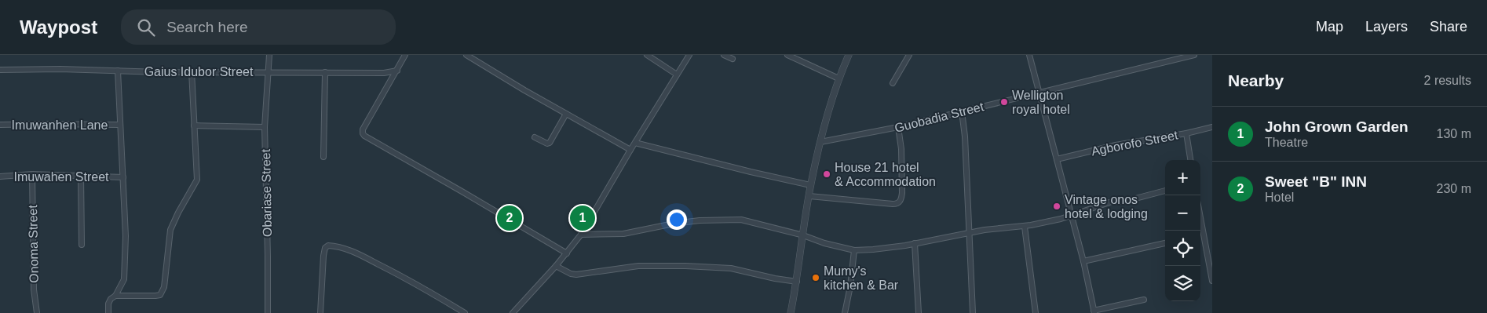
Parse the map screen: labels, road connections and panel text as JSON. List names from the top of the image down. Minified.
{"streets":{"street":["Gaius Idubor Street","Guobadia Street","Imuwanhen Lane","Agborofo Street","Imuwahen Street","Obariase Street","Onoma Street"]},"crossings":[["Gaius Idubor Street","Obariase Street"],["Imuwahen Street","Onoma Street"]],"places":["Welligton royal hotel","House 21 hotel & Accommodation","Vintage onos hotel & lodging","Mumy's kitchen & Bar"],"page":{"header":"Waypost","search":"Search here","nav":["Map","Layers","Share"],"heading":["Nearby","2 results"],"list":[{"mark":"1","name":"John Grown Garden","note":"Theatre","value":"130 m"},{"mark":"2","name":"Sweet \"B\" INN","note":"Hotel","value":"230 m"}],"map_buttons":["+","−"],"pins":["1","2"]}}
